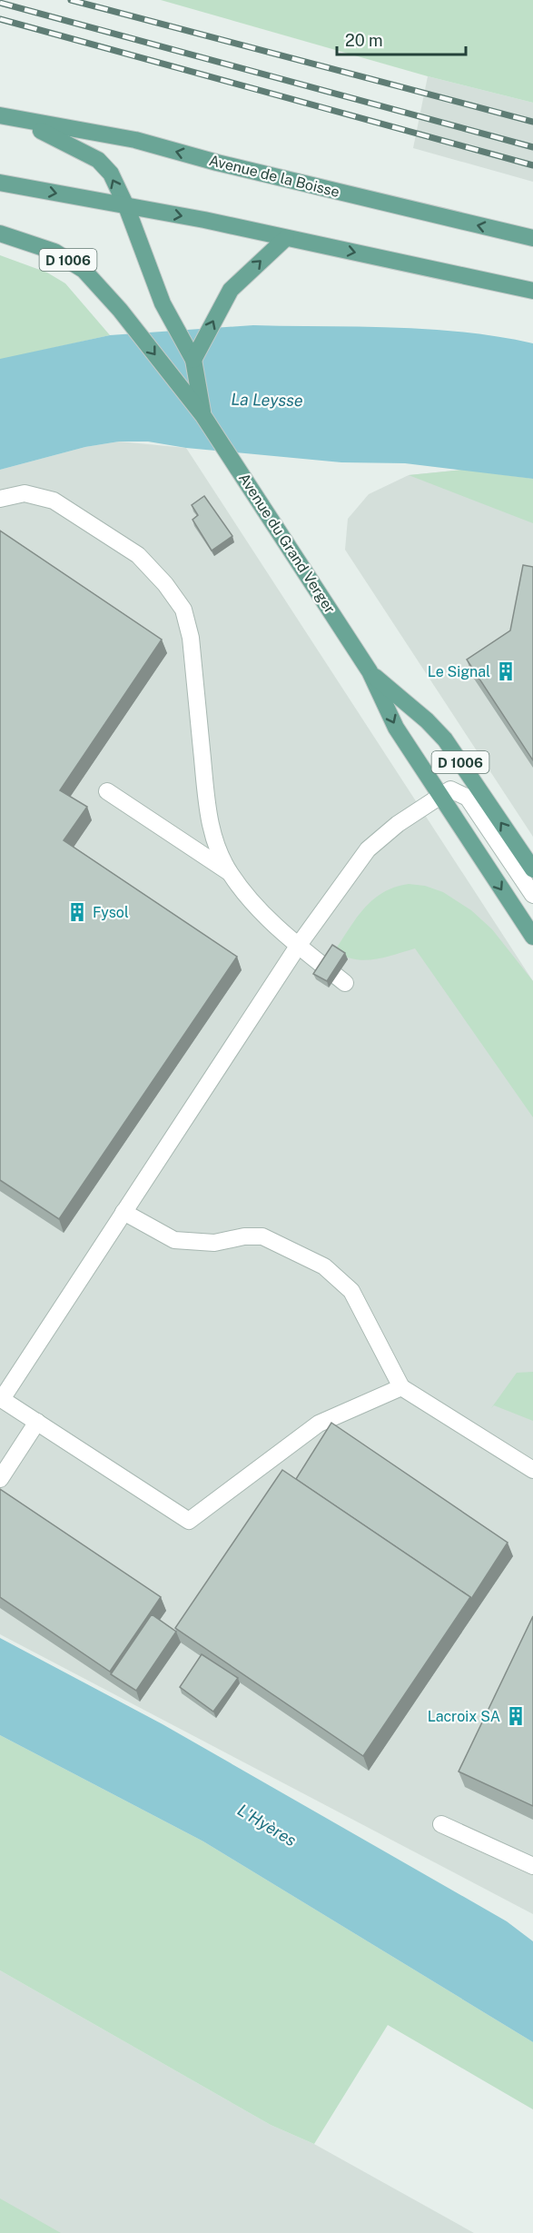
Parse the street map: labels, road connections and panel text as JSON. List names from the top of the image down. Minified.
{"streets":{"main road":["Avenue de la Boisse","D 1006","Avenue du Grand Verger"]},"crossings":[["Avenue de la Boisse","Avenue du Grand Verger"]],"water":["La Leysse","L'Hyères"],"places":{"building":["Le Signal","Fysol","Lacroix SA"]},"scale_bar":"20 m"}
